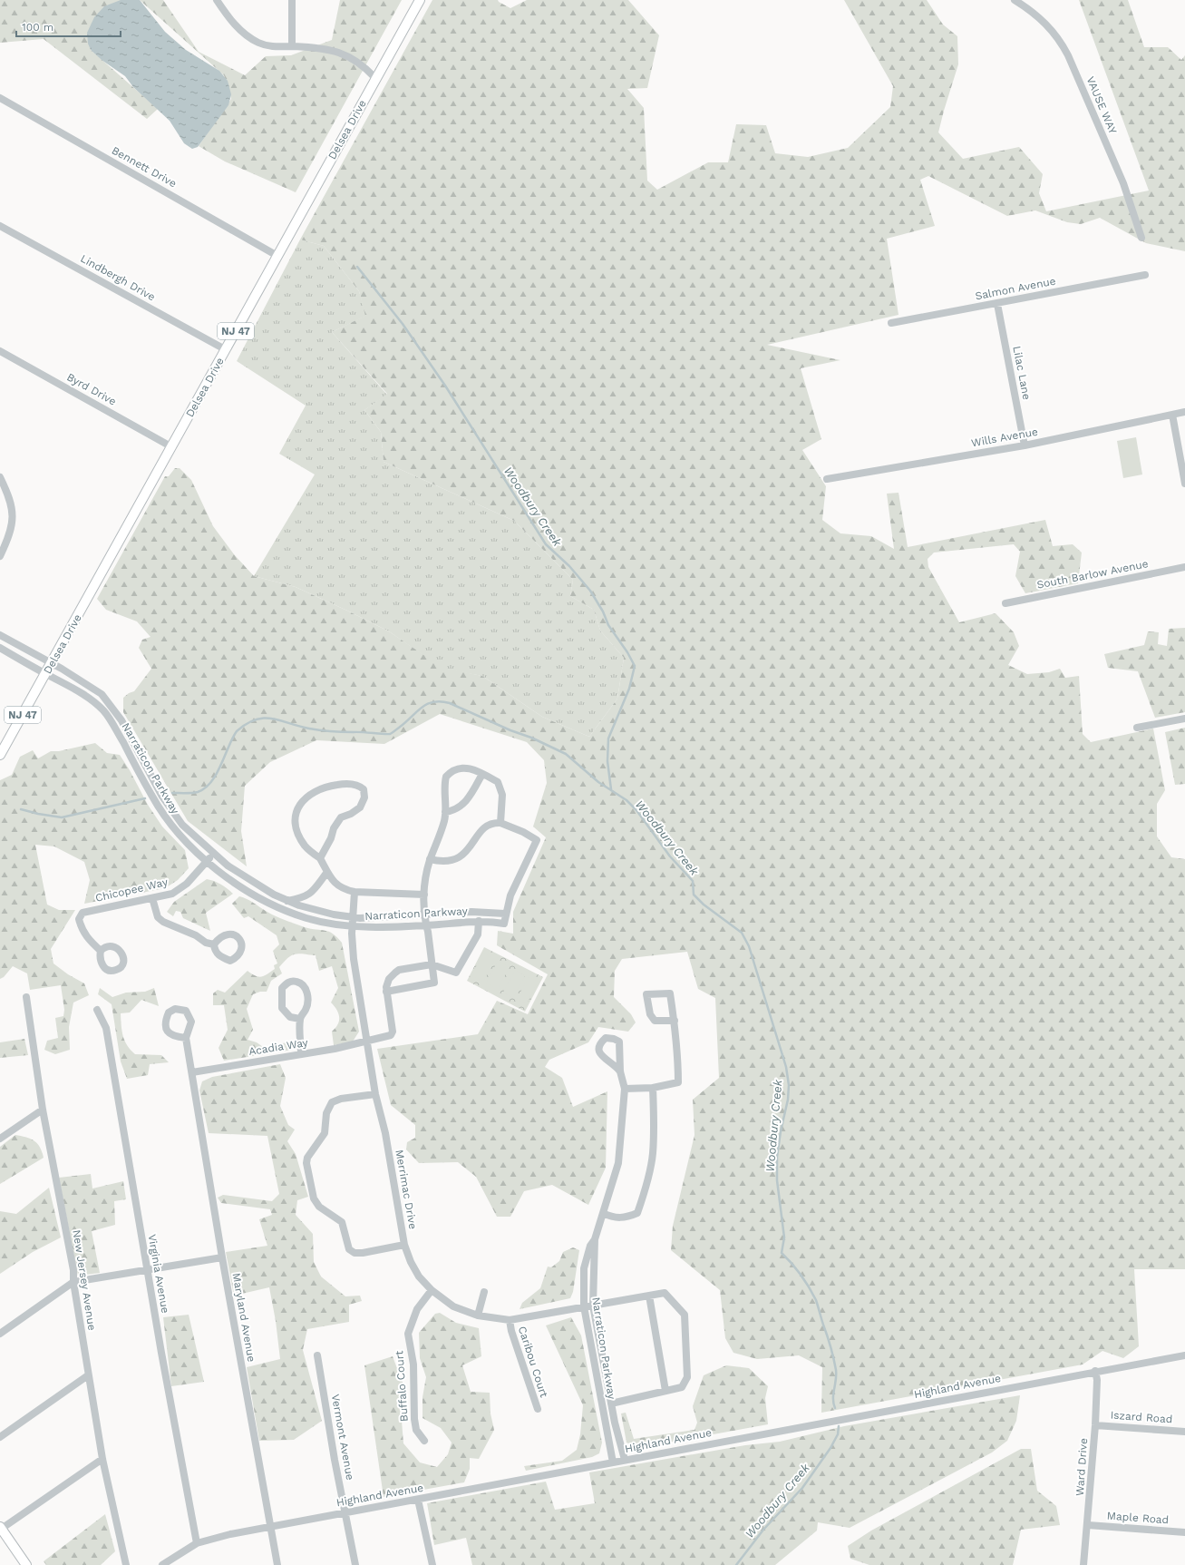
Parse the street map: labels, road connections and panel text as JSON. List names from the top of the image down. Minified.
{"streets":{"main road":["Delsea Drive","NJ 47"],"street":["VAUSE WAY","Bennett Drive","Lindbergh Drive","Salmon Avenue","Lilac Lane","Byrd Drive","Wills Avenue","South Barlow Avenue","Narraticon Parkway","Chicopee Way","Acadia Way","Merrimac Drive","Virginia Avenue","New Jersey Avenue","Maryland Avenue","Caribou Court","Buffalo Court","Highland Avenue","Iszard Road","Vermont Avenue","Ward Drive","Maple Road"]},"crossings":[["Delsea Drive","Bennett Drive"],["Delsea Drive","Lindbergh Drive"],["Delsea Drive","Byrd Drive"],["Delsea Drive","Narraticon Parkway"],["Salmon Avenue","Lilac Lane"],["Lilac Lane","Wills Avenue"],["Narraticon Parkway","Chicopee Way"],["Narraticon Parkway","Merrimac Drive"],["Narraticon Parkway","Highland Avenue"],["Acadia Way","Merrimac Drive"],["Acadia Way","Maryland Avenue"],["Merrimac Drive","Caribou Court"],["Merrimac Drive","Buffalo Court"],["Virginia Avenue","Highland Avenue"],["Maryland Avenue","Highland Avenue"],["Highland Avenue","Vermont Avenue"],["Highland Avenue","Ward Drive"],["Iszard Road","Ward Drive"],["Ward Drive","Maple Road"]],"water":["Woodbury Creek"],"scale_bar":"100 m"}
